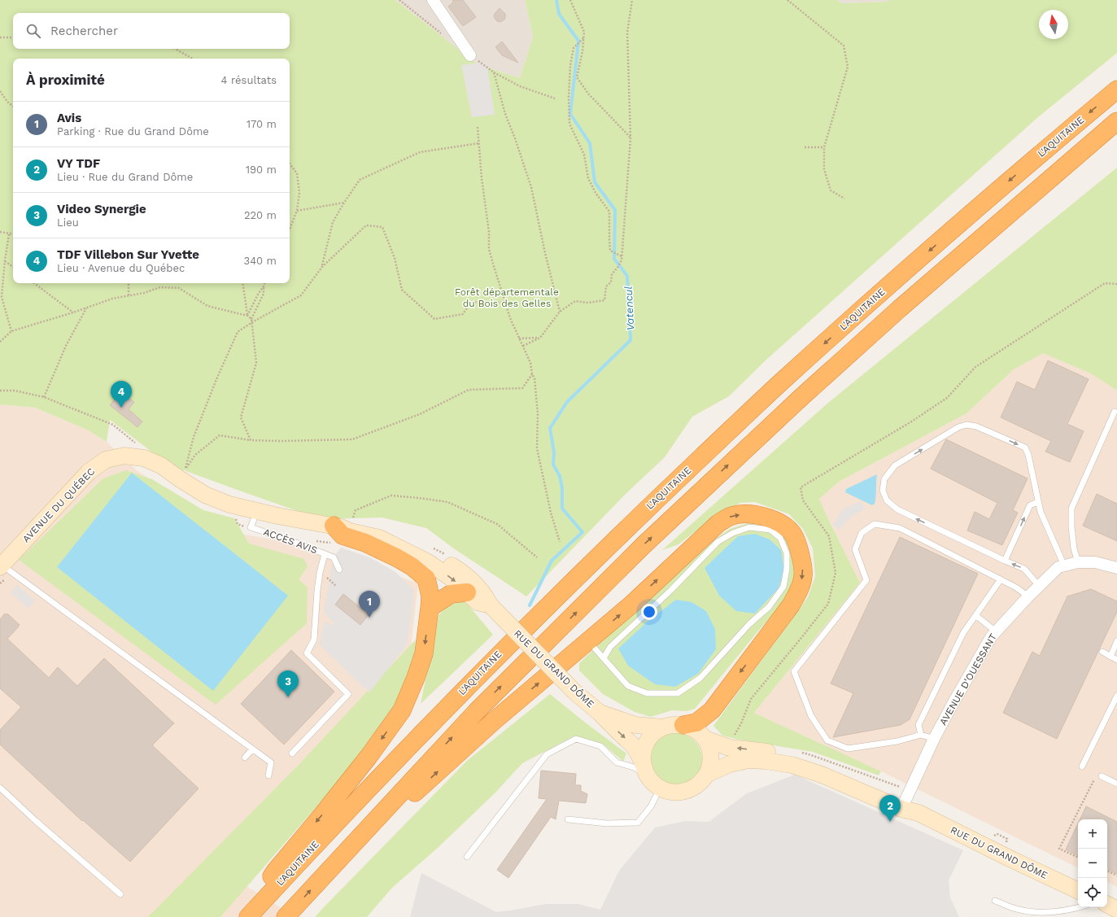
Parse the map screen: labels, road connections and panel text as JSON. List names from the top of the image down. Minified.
{"streets":{"highway":["L'AQUITAINE"],"street":["AVENUE DU QUÉBEC","RUE DU GRAND DÔME","AVENUE D'OUESSANT"],"lane":["ACCÈS AVIS"]},"crossings":[["AVENUE DU QUÉBEC","RUE DU GRAND DÔME"],["ACCÈS AVIS","RUE DU GRAND DÔME"],["RUE DU GRAND DÔME","AVENUE D'OUESSANT"]],"water":["Vatencul"],"parks":["Forêt départementale du Bois des Gelles"],"north":"top","page":{"search":"Rechercher","heading":["À proximité","4 résultats"],"list":[{"mark":"1","name":"Avis","note":"Parking · Rue du Grand Dôme","value":"170 m"},{"mark":"2","name":"VY TDF","note":"Lieu · Rue du Grand Dôme","value":"190 m"},{"mark":"3","name":"Video Synergie","note":"Lieu","value":"220 m"},{"mark":"4","name":"TDF Villebon Sur Yvette","note":"Lieu · Avenue du Québec","value":"340 m"}],"pins":["4","1","3","2"],"map_buttons":["+","−"]}}
